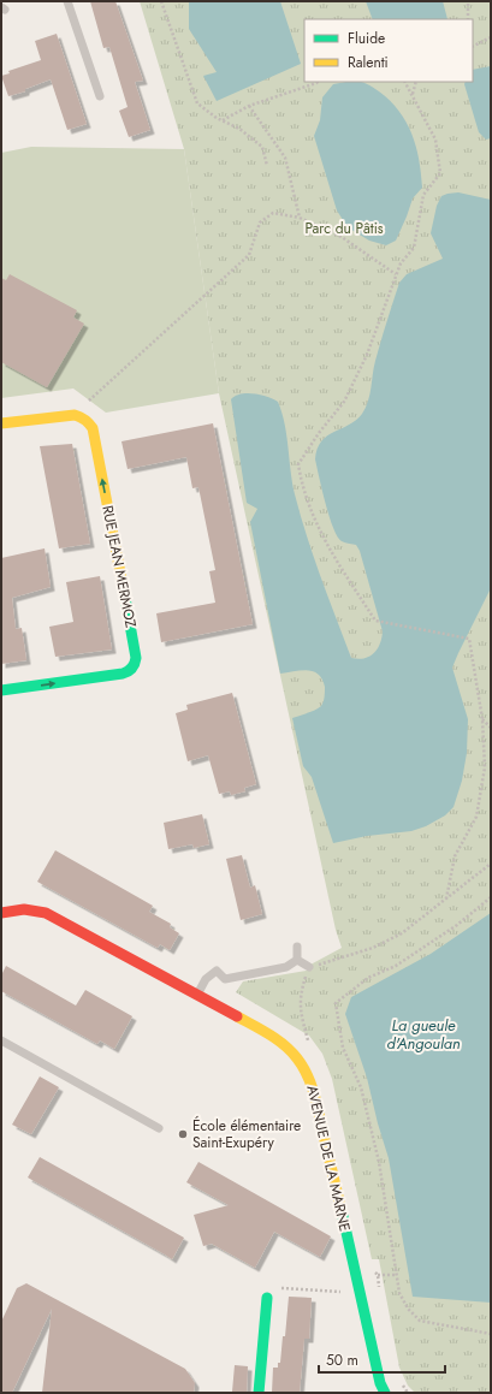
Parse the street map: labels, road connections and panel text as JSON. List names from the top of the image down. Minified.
{"streets":{"street":["RUE JEAN MERMOZ","AVENUE DE LA MARNE"]},"water":["La gueule d'Angoulan"],"parks":["Parc du Pâtis"],"places":["École élémentaire Saint-Exupéry"],"legend":["Fluide","Ralenti"],"scale_bar":"50 m"}
